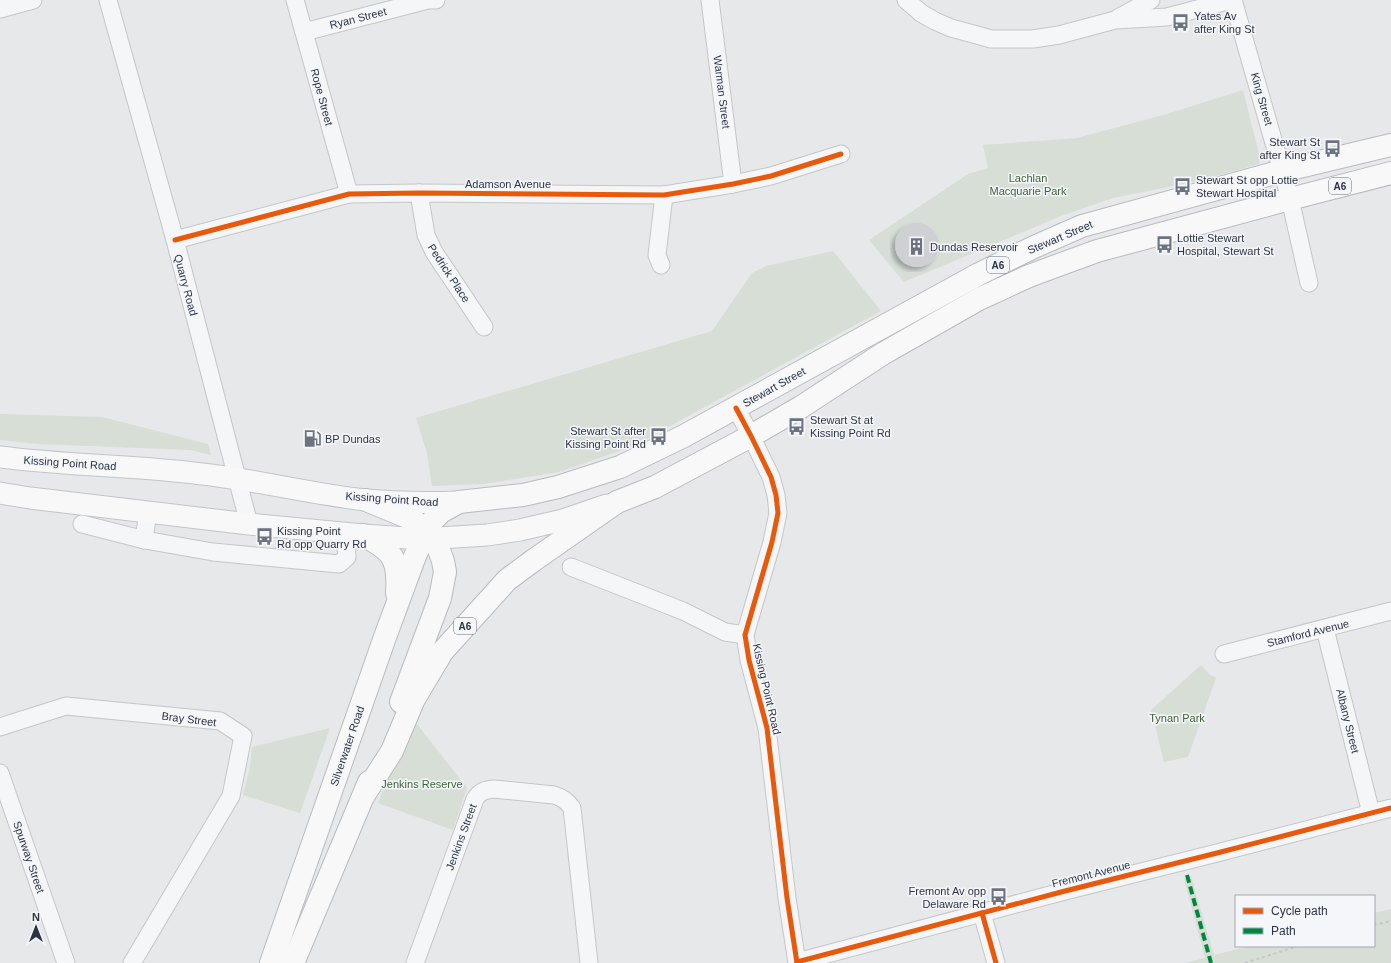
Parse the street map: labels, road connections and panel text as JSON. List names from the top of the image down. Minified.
{"streets":{"highway":["A6","Stewart Street","Kissing Point Road","Silverwater Road"],"street":["Ryan Street","Warman Street","Rope Street","King Street","Adamson Avenue","Pedrick Place","Quarry Road","Stamford Avenue","Bray Street","Albany Street","Jenkins Street","Spurway Street","Fremont Avenue"]},"crossings":[["Ryan Street","Rope Street"],["Warman Street","Adamson Avenue"],["Rope Street","Adamson Avenue"],["King Street","A6"],["King Street","Stewart Street"],["Adamson Avenue","Pedrick Place"],["Adamson Avenue","Quarry Road"],["A6","Kissing Point Road"],["A6","Silverwater Road"],["Stewart Street","Kissing Point Road"],["Quarry Road","Kissing Point Road"],["Kissing Point Road","Silverwater Road"],["Kissing Point Road","Fremont Avenue"],["Stamford Avenue","Albany Street"],["Albany Street","Fremont Avenue"]],"parks":["Lachlan Macquarie Park","Tynan Park","Jenkins Reserve"],"places":{"bus stop":["Yates Av after King St","Stewart St after King St","Stewart St opp Lottie Stewart Hospital","Lottie Stewart Hospital, Stewart St","Stewart St at Kissing Point Rd","Stewart St after Kissing Point Rd","Kissing Point Rd opp Quarry Rd","Fremont Av opp Delaware Rd"],"building":["Dundas Reservoir"],"fuel station":["BP Dundas"]},"legend":["Cycle path","Path"],"north":"top"}
